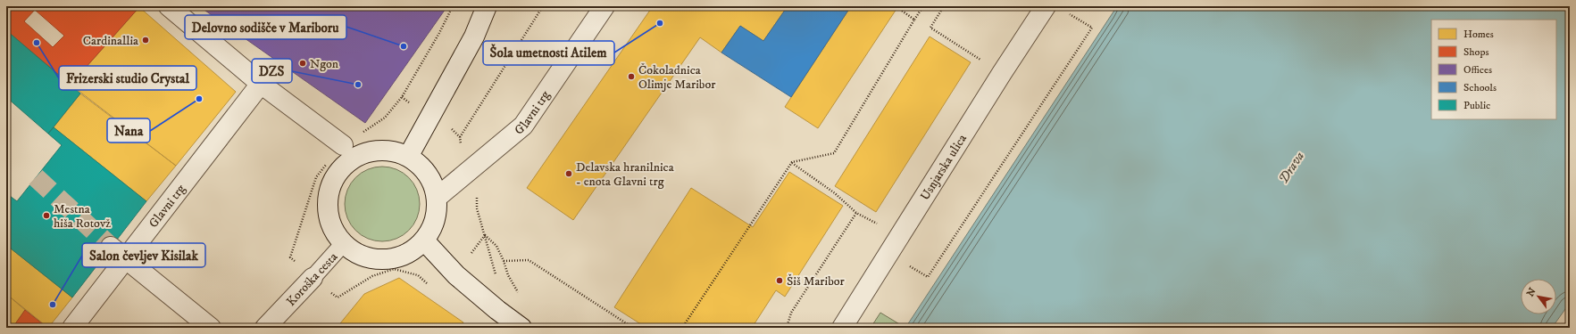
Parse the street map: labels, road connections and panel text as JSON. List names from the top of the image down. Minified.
{"streets":{"street":["Glavni trg","Usnjarska ulica","Koroška cesta"]},"crossings":[["Glavni trg","Koroška cesta"]],"water":["Drava"],"places":["Šola umetnosti Atilem","Cardinallia","Frizerski studio Crystal","Delovno sodišče v Mariboru","Ngon","Čokoladnica Olimje Maribor","DZS","Nana","Delavska hranilnica - enota Glavni trg","Mestna hiša Rotovž","Šiš Maribor","Salon čevljev Kisilak"],"legend":["Homes","Shops","Offices","Schools","Public"],"north":"top left"}
